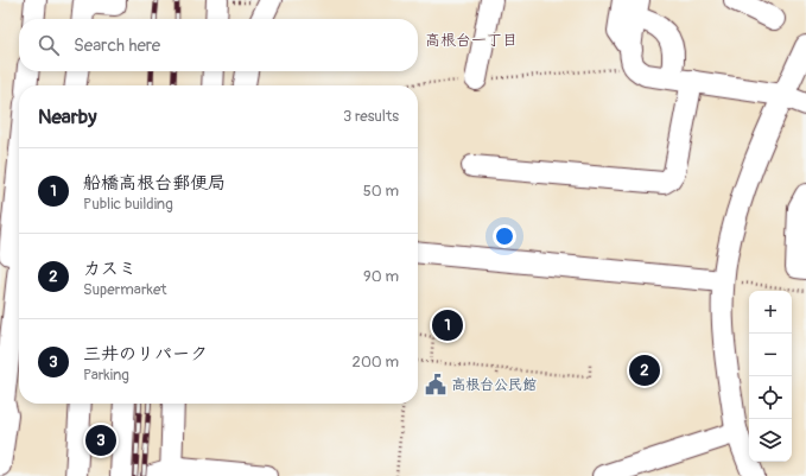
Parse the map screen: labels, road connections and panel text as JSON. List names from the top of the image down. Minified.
{"districts":["高根台一丁目"],"places":{"public building":["高根台公民館"]},"page":{"search":"Search here","heading":["Nearby","3 results"],"list":[{"mark":"1","name":"船橋高根台郵便局","note":"Public building","value":"50 m"},{"mark":"2","name":"カスミ","note":"Supermarket","value":"90 m"},{"mark":"3","name":"三井のリパーク","note":"Parking","value":"200 m"}],"map_buttons":["+","−"],"pins":["1","2","3"]}}
